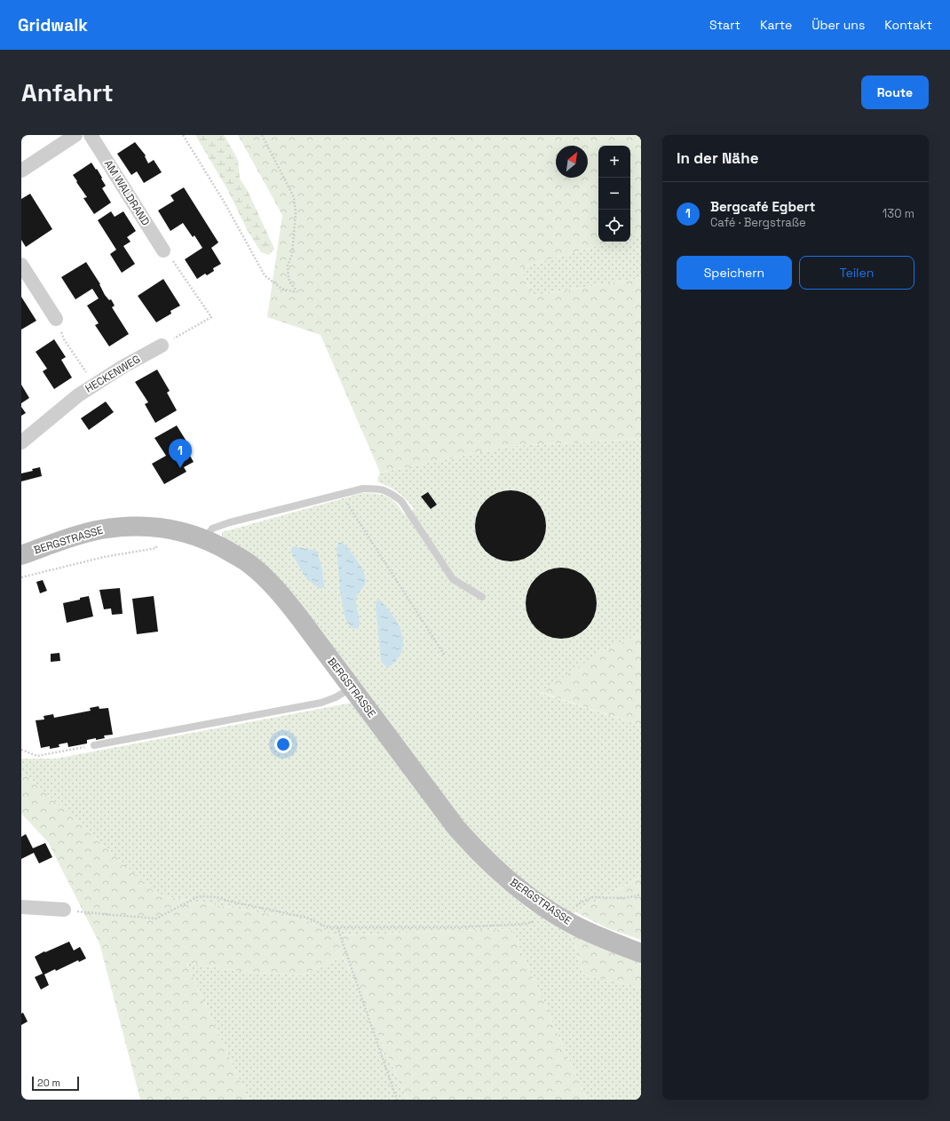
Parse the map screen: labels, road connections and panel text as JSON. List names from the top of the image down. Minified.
{"streets":{"main road":["BERGSTRASSE"],"street":["AM WALDRAND","HECKENWEG"]},"scale_bar":"20 m","north":"top right","page":{"header":"Gridwalk","nav":["Start","Karte","Über uns","Kontakt"],"buttons":["Route",["Speichern","Teilen"]],"title":"Anfahrt","heading":"In der Nähe","map_buttons":["+","−"],"list":[{"mark":"1","name":"Bergcafé Egbert","note":"Café · Bergstraße","value":"130 m"}],"pins":"1","scale":"20 m"}}
